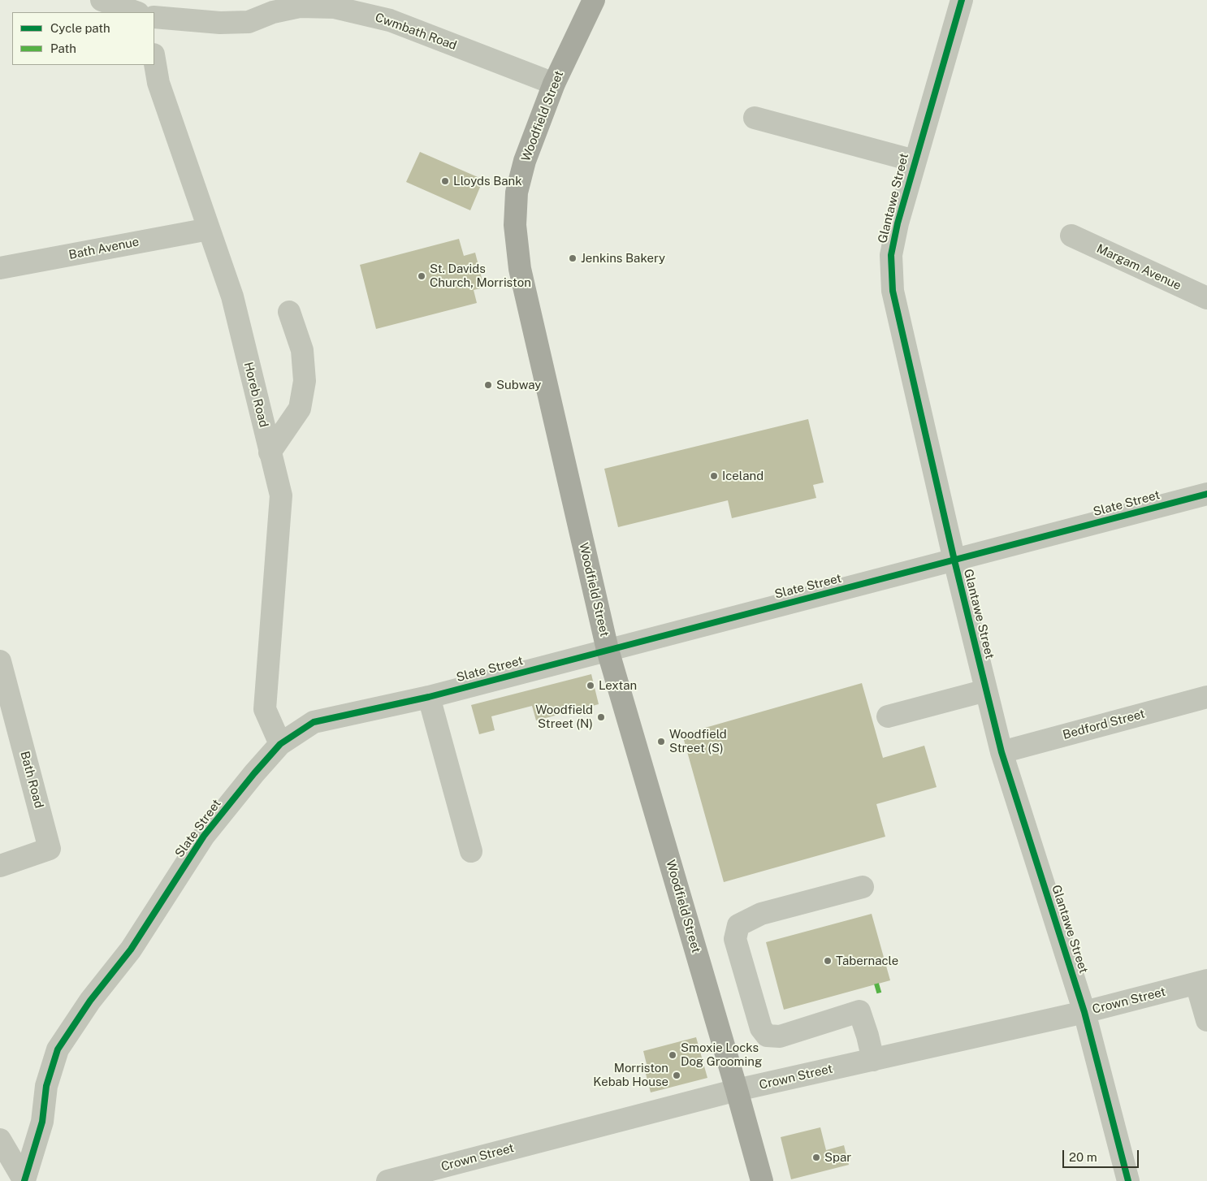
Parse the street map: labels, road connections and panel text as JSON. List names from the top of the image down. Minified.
{"streets":{"main road":["Woodfield Street"],"street":["Cwmbath Road","Glantawe Street","Bath Avenue","Margam Avenue","Horeb Road","Slate Street","Bedford Street","Bath Road","Crown Street"]},"crossings":[["Cwmbath Road","Woodfield Street"],["Woodfield Street","Slate Street"],["Woodfield Street","Crown Street"],["Glantawe Street","Slate Street"],["Glantawe Street","Bedford Street"],["Glantawe Street","Crown Street"],["Bath Avenue","Horeb Road"],["Horeb Road","Slate Street"]],"places":["Lloyds Bank","Jenkins Bakery","St. Davids Church, Morriston","Subway","Iceland","Lextan","Woodfield Street (N)","Woodfield Street (S)","Tabernacle","Smoxie Locks Dog Grooming","Morriston Kebab House","Spar"],"legend":["Cycle path","Path"],"scale_bar":"20 m"}
